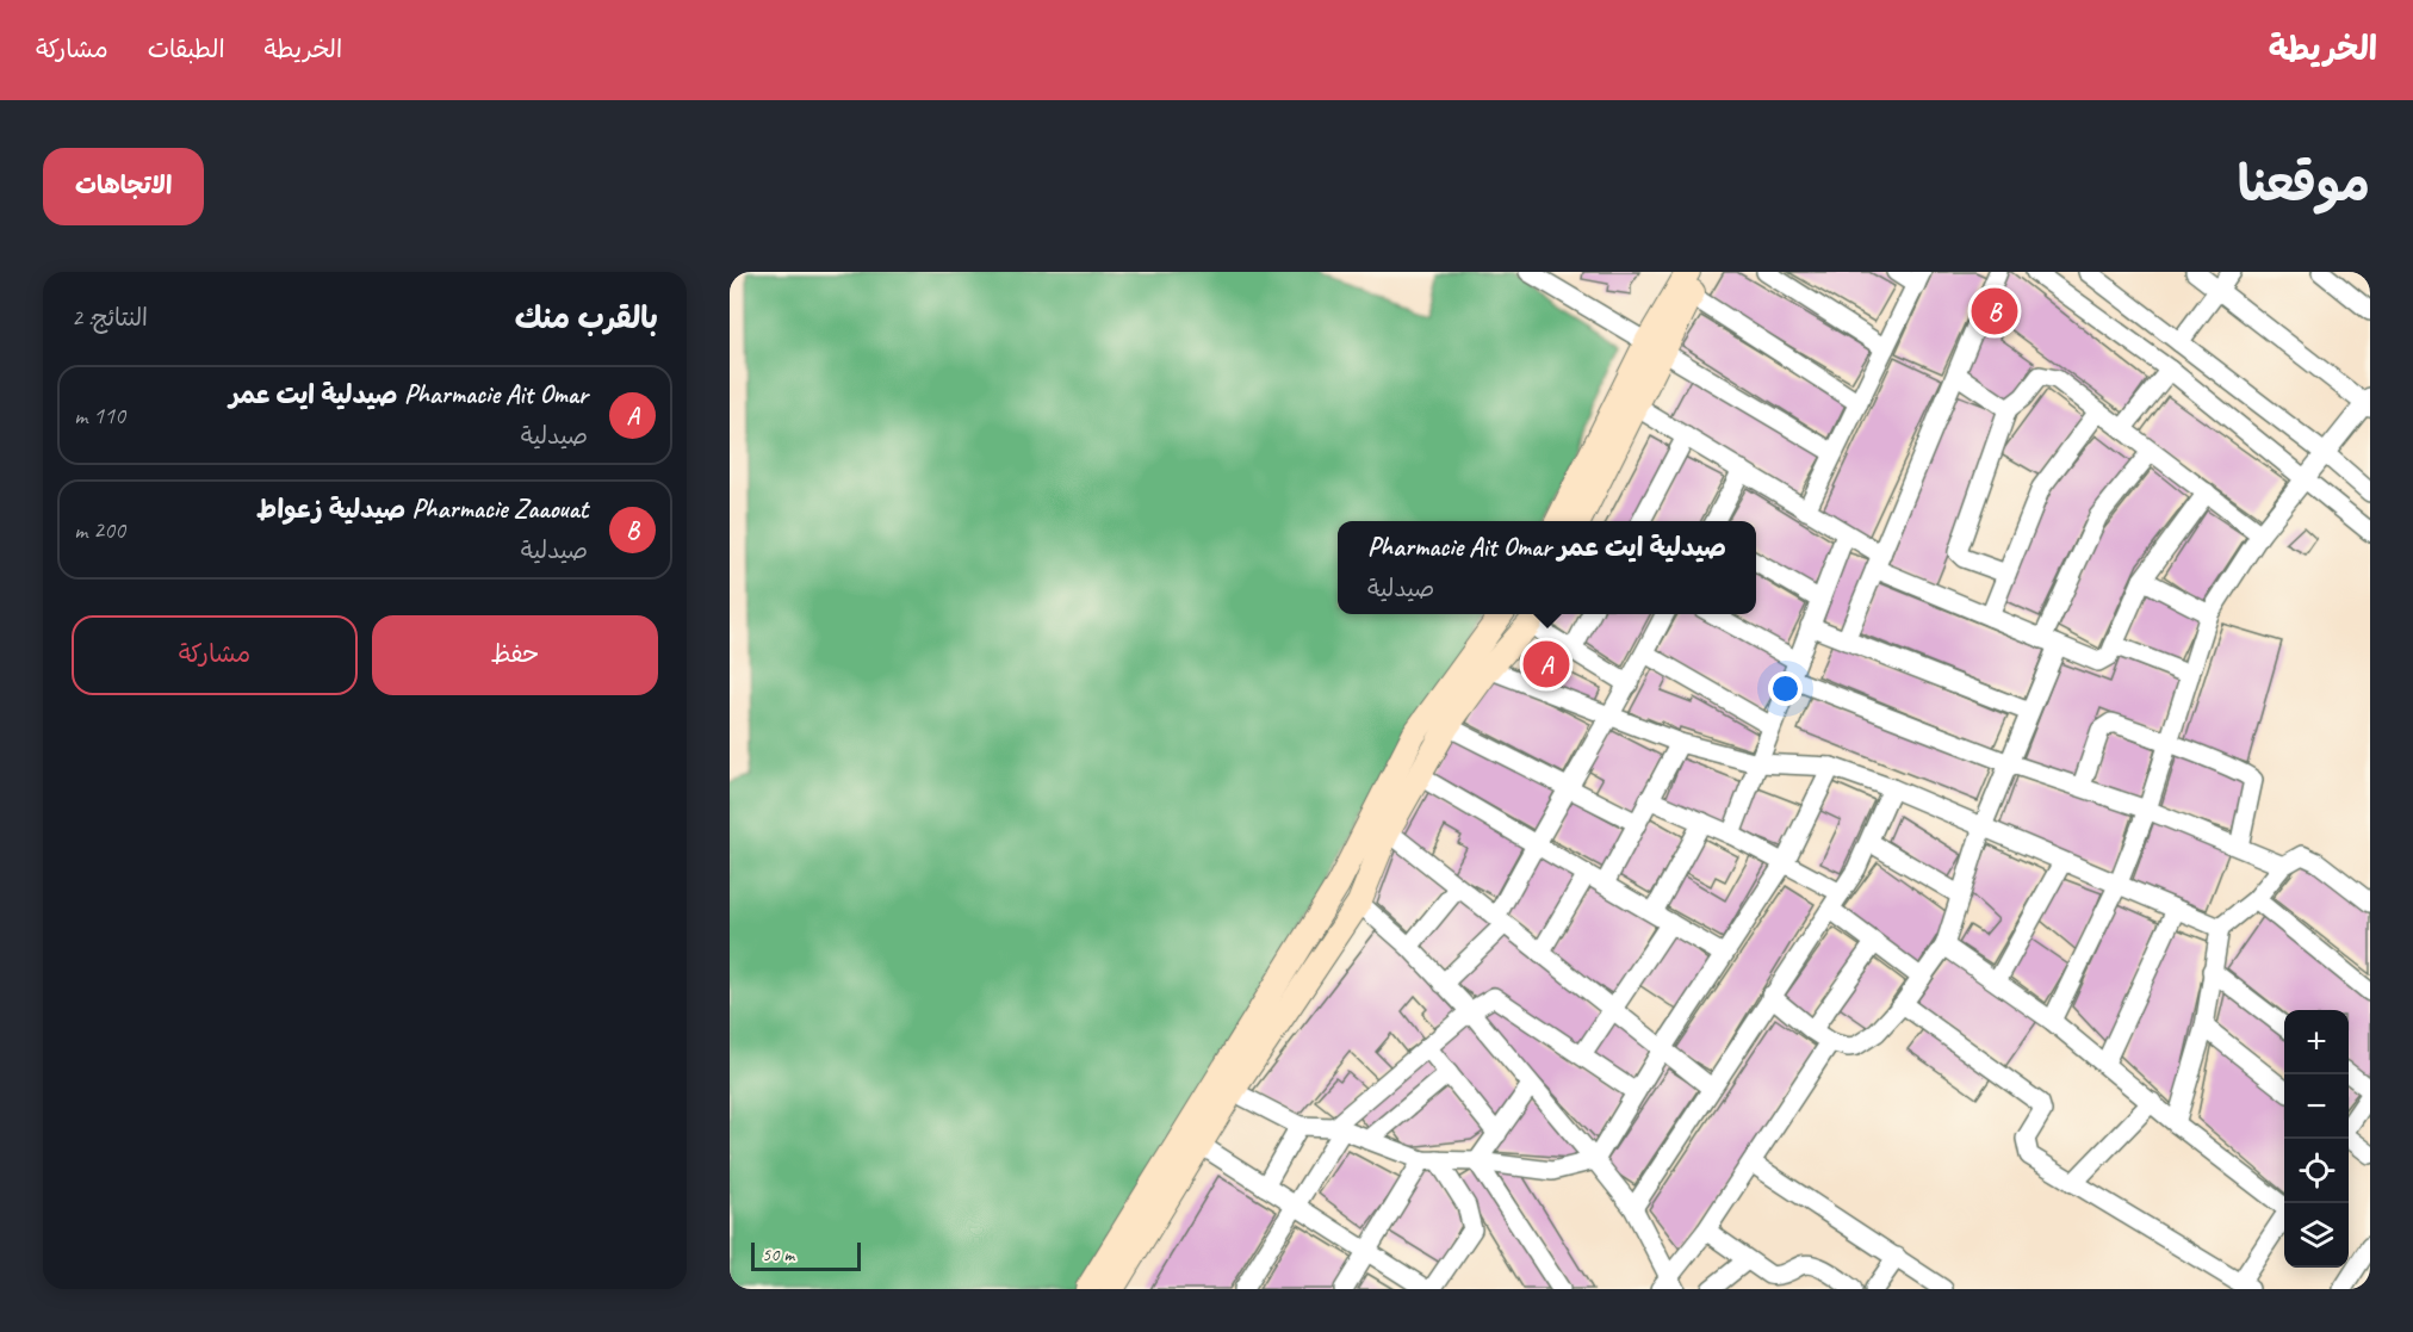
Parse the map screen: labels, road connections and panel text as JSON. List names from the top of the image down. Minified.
{"scale_bar":"50 m","page":{"header":"الخريطة","nav":["الخريطة","الطبقات","مشاركة"],"title":"موقعنا","buttons":["الاتجاهات",["حفظ","مشاركة"]],"heading":["بالقرب منك","النتائج: 2"],"pins":["B","A"],"list":[{"mark":"A","name":"Pharmacie Ait Omar صيدلية ايت عمر","note":"صيدلية","value":"110 m"},{"mark":"B","name":"Pharmacie Zaaouat صيدلية زعواط","note":"صيدلية","value":"200 m"}],"popup":["Pharmacie Ait Omar صيدلية ايت عمر","صيدلية"],"map_buttons":["+","−"],"scale":"50 m"}}
